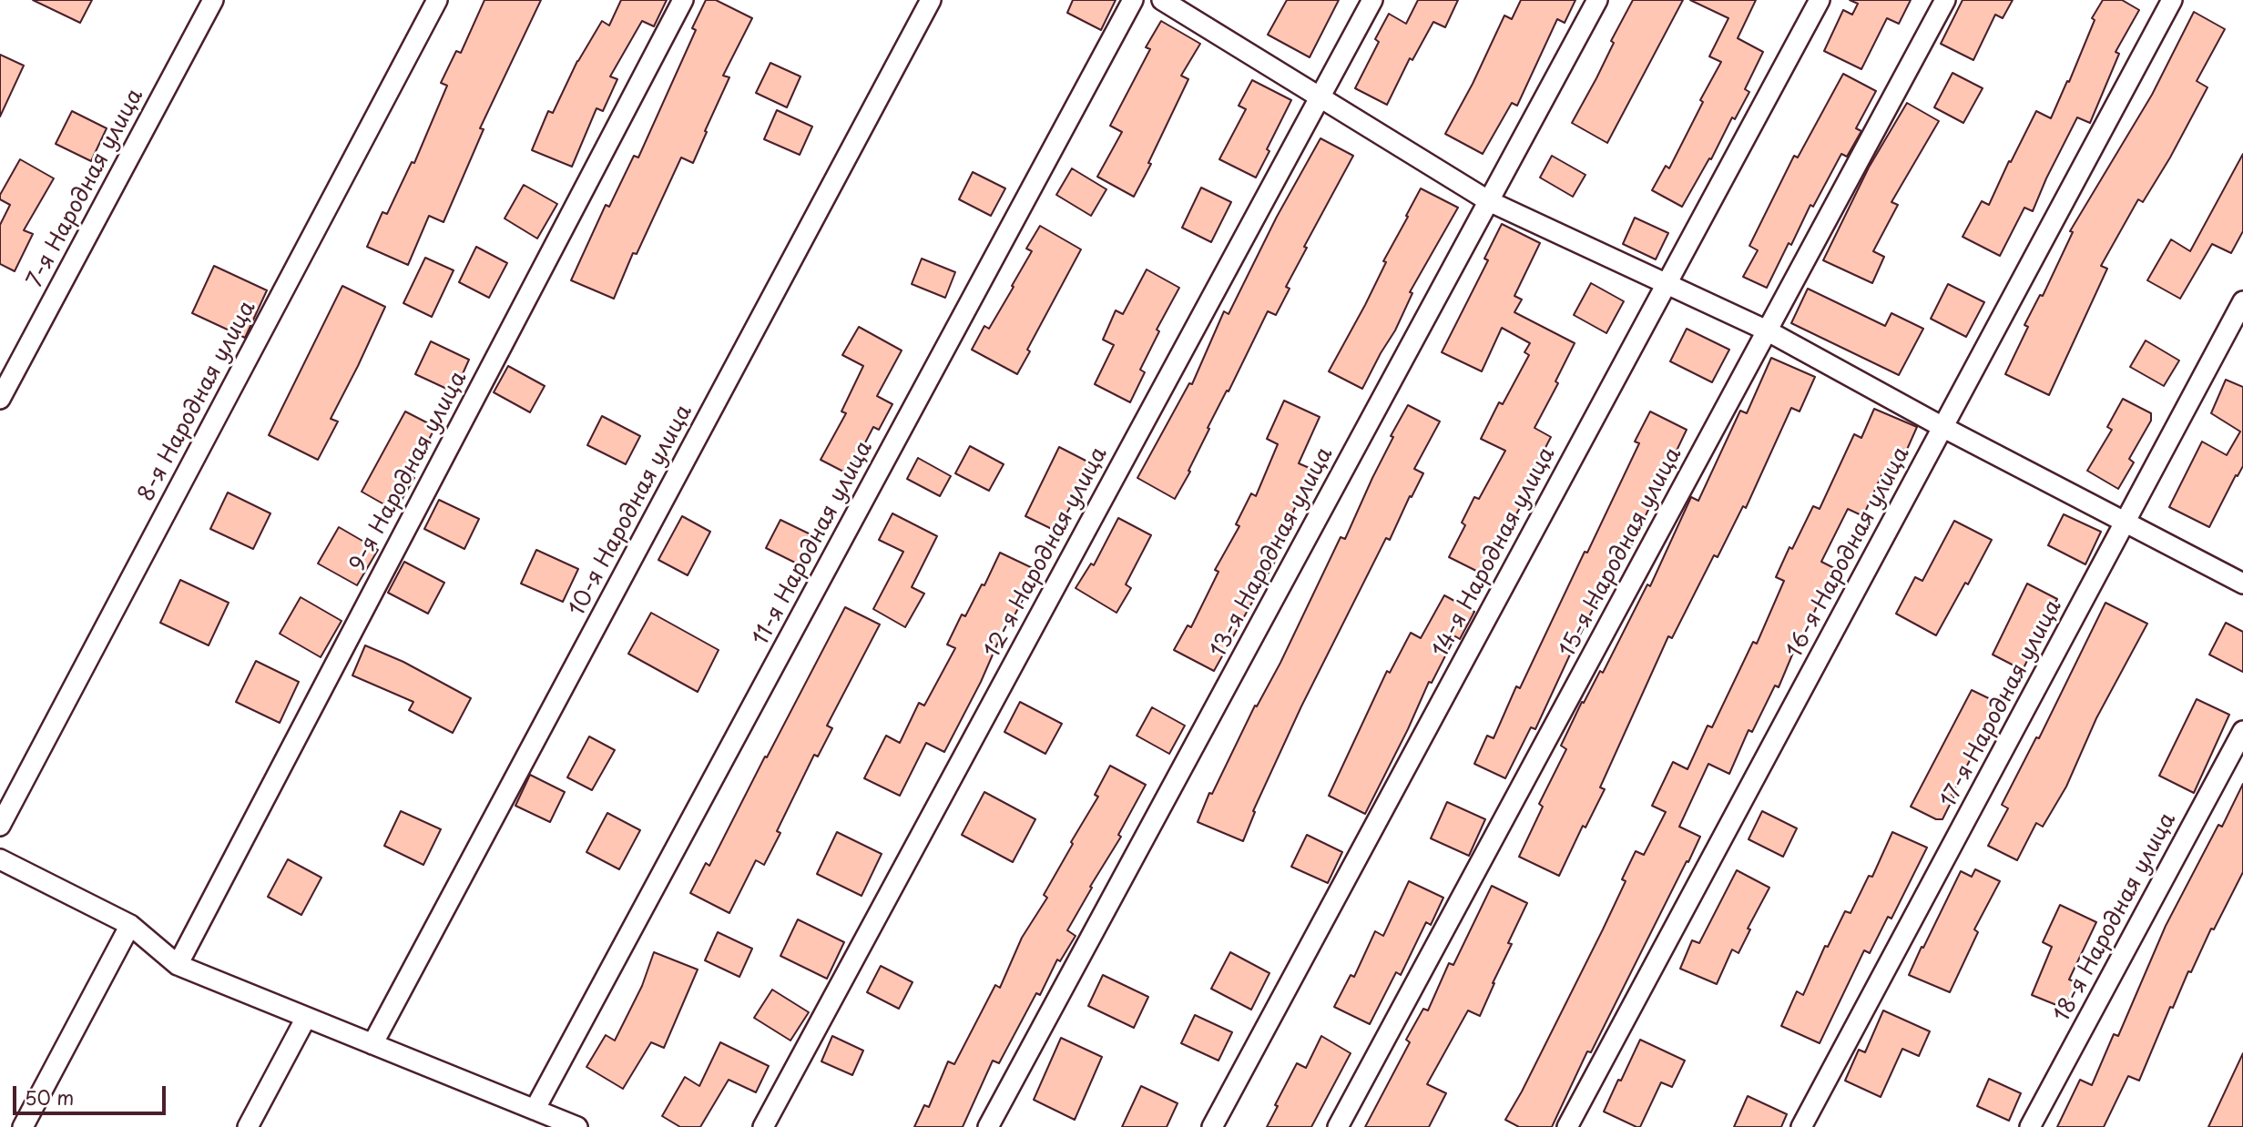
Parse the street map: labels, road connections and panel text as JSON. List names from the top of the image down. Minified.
{"streets":{"street":["7-я Народная улица","8-я Народная улица","9-я Народная улица","10-я Народная улица","11-я Народная улица","12-я Народная улица","13-я Народная улица","14-я Народная улица","15-я Народная улица","16-я Народная улица","17-я Народная улица","18-я Народная улица"]},"scale_bar":"50 m"}
